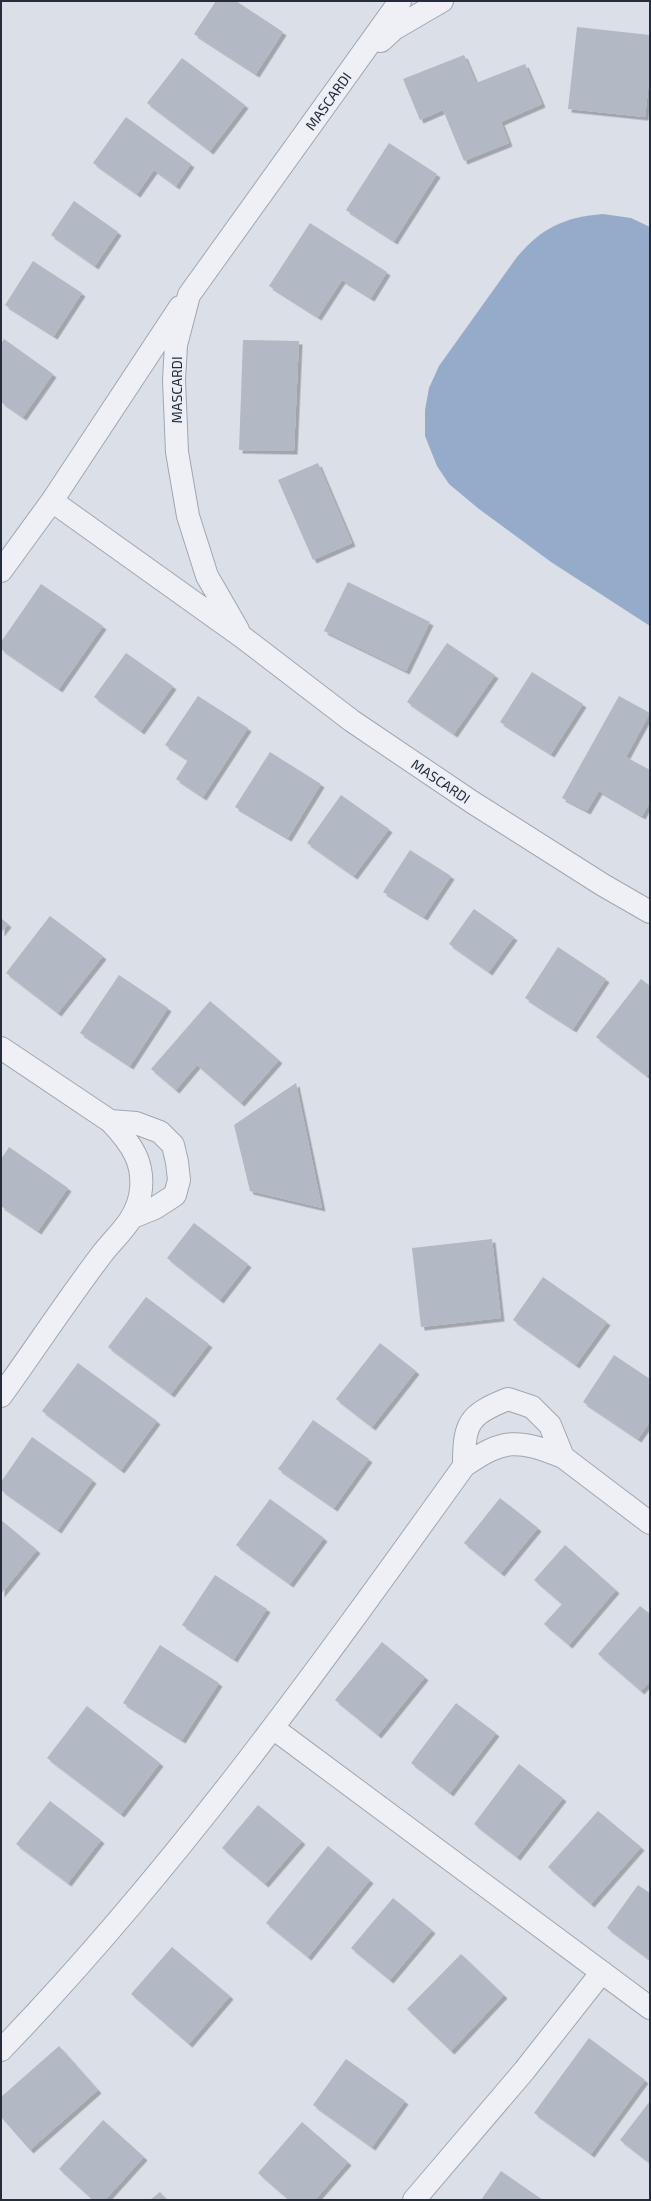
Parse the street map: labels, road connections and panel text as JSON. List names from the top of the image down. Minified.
{"streets":{"street":["MASCARDI"]}}
